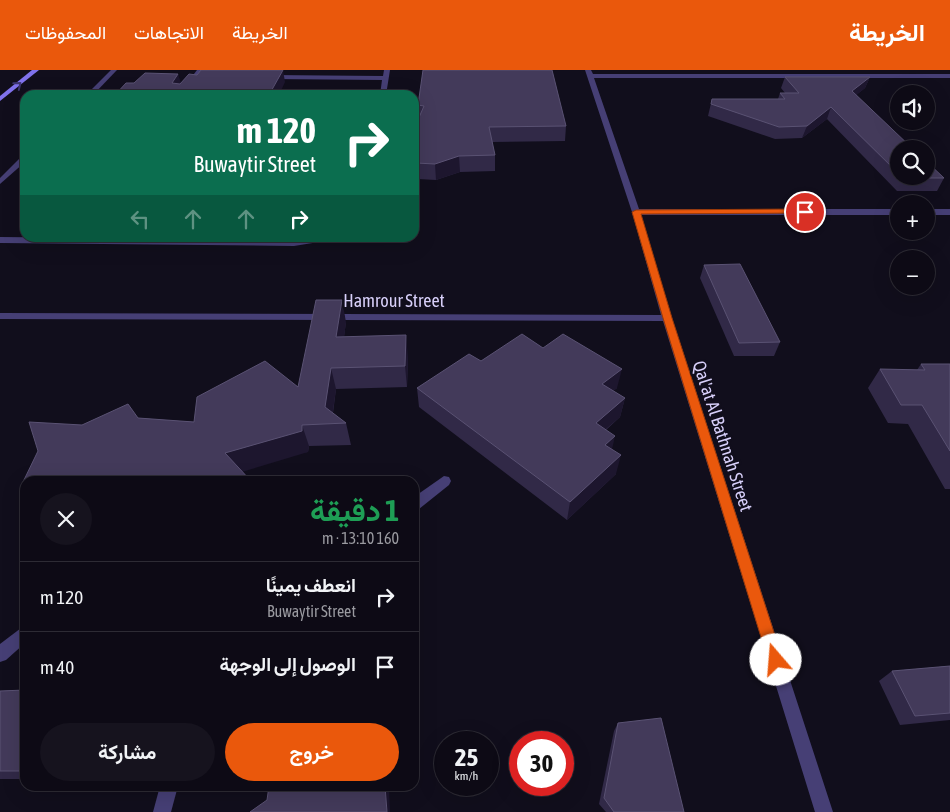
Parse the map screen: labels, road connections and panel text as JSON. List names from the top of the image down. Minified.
{"streets":{"street":["Hamrour Street","Qal'at Al Bathnah Street"]},"crossings":[["Hamrour Street","Qal'at Al Bathnah Street"]],"page":{"header":"الخريطة","nav":["الخريطة","الاتجاهات","المحفوظات"],"map_buttons":["+","−"],"turn":["120 m","Buwaytir Street"],"heading":["1 دقيقة","160 m · 13:10"],"list":[{"name":"انعطف يمينًا","note":"Buwaytir Street","value":"120 m"},{"name":"الوصول إلى الوجهة","value":"40 m"}],"buttons":["خروج","مشاركة"],"speed":"25 km/h","limit":"30"}}
